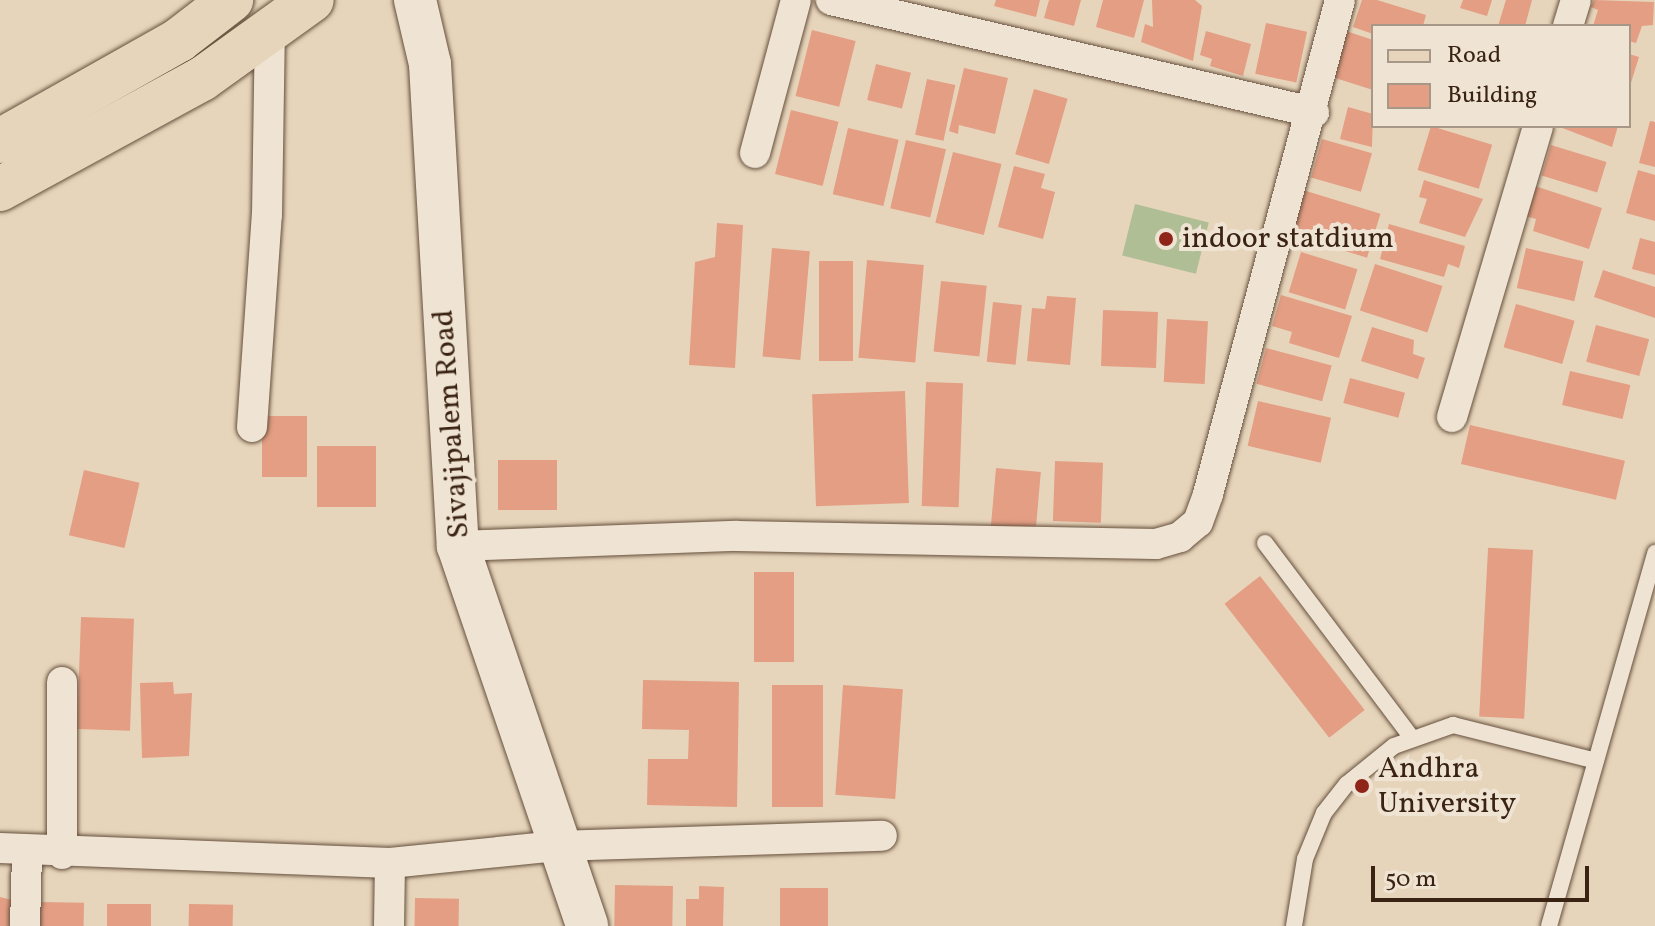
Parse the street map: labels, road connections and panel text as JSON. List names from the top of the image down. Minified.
{"streets":{"main road":["Sivajipalem Road"]},"places":["indoor statdium","Andhra University"],"legend":["Road","Building"],"scale_bar":"50 m"}
